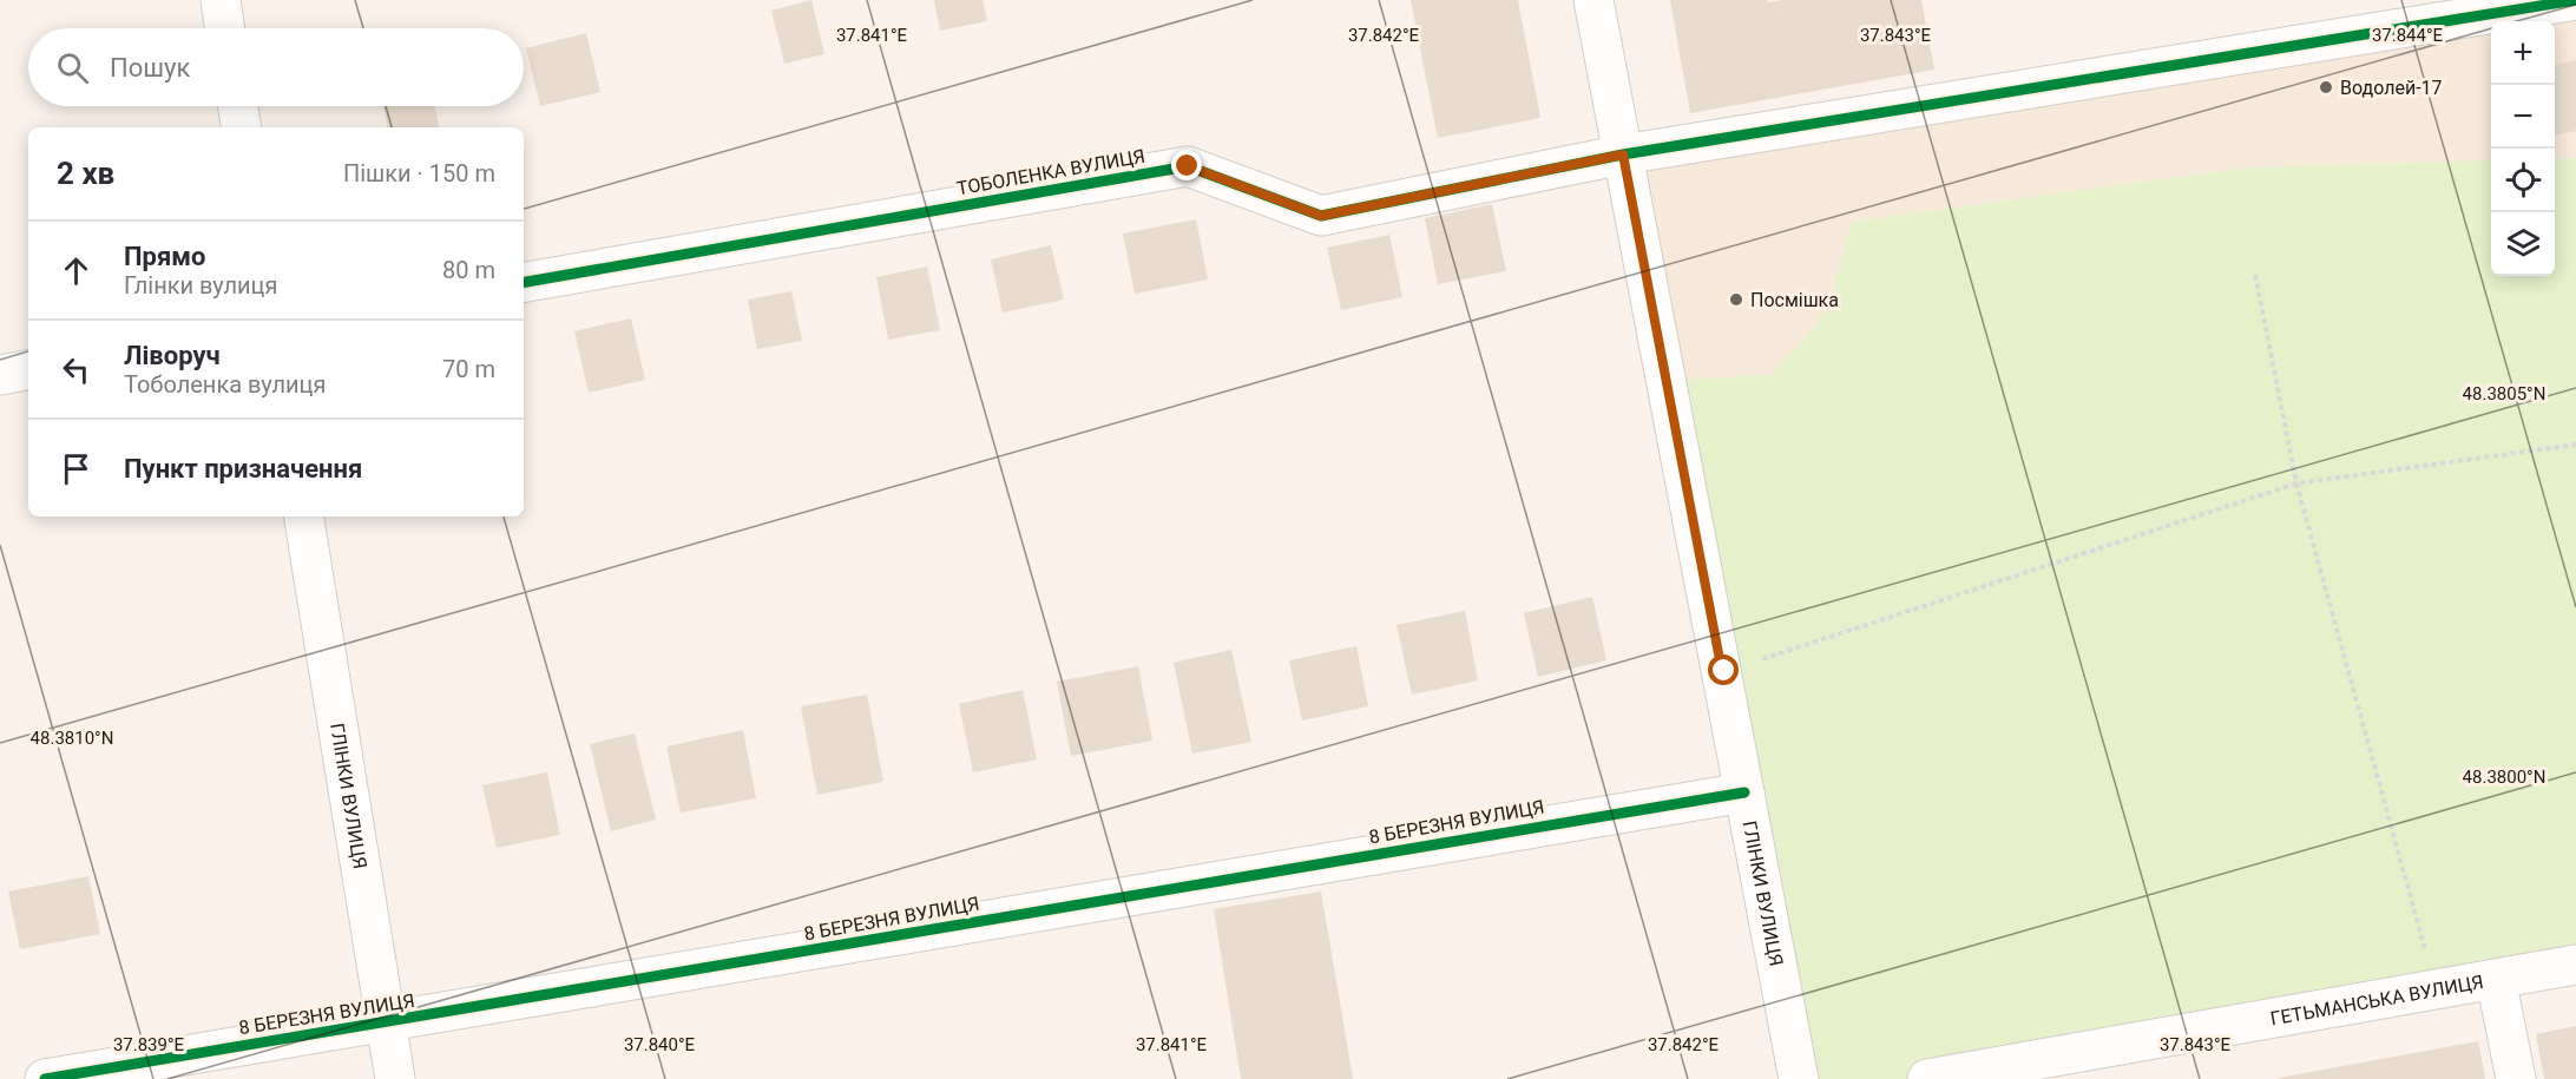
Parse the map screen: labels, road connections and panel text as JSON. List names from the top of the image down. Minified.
{"streets":{"street":["ТОБОЛЕНКА ВУЛИЦЯ","ГЛІНКИ ВУЛИЦЯ","8 БЕРЕЗНЯ ВУЛИЦЯ","ГЕТЬМАНСЬКА ВУЛИЦЯ"]},"crossings":[["ТОБОЛЕНКА ВУЛИЦЯ","ГЛІНКИ ВУЛИЦЯ"],["ГЛІНКИ ВУЛИЦЯ","8 БЕРЕЗНЯ ВУЛИЦЯ"]],"places":["Водолей-17","Посмішка"],"page":{"map_buttons":["+","−"],"search":"Пошук","heading":["2 хв","Пішки · 150 m"],"list":[["Прямо","Глінки вулиця","80 m"],["Ліворуч","Тоболенка вулиця","70 m"],"Пункт призначення"]},"coordinates":["37.841°E","37.842°E","37.843°E","37.844°E","48.3805°N","48.3810°N","48.3800°N","37.839°E","37.840°E"]}
